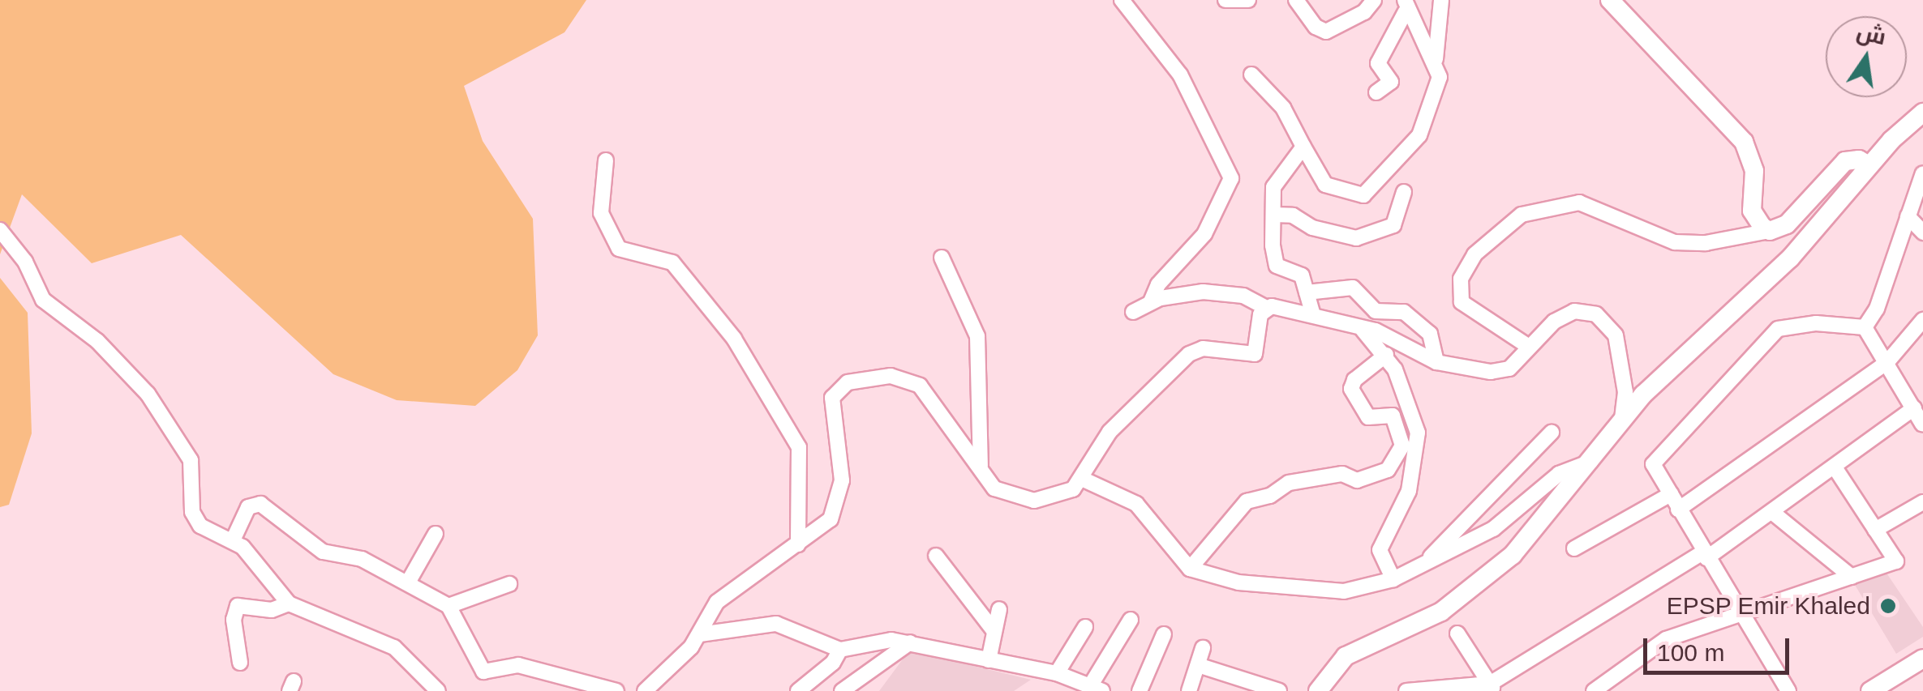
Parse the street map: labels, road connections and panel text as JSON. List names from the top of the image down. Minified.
{"places":["EPSP Emir Khaled"],"scale_bar":"100 m","north":"top"}
